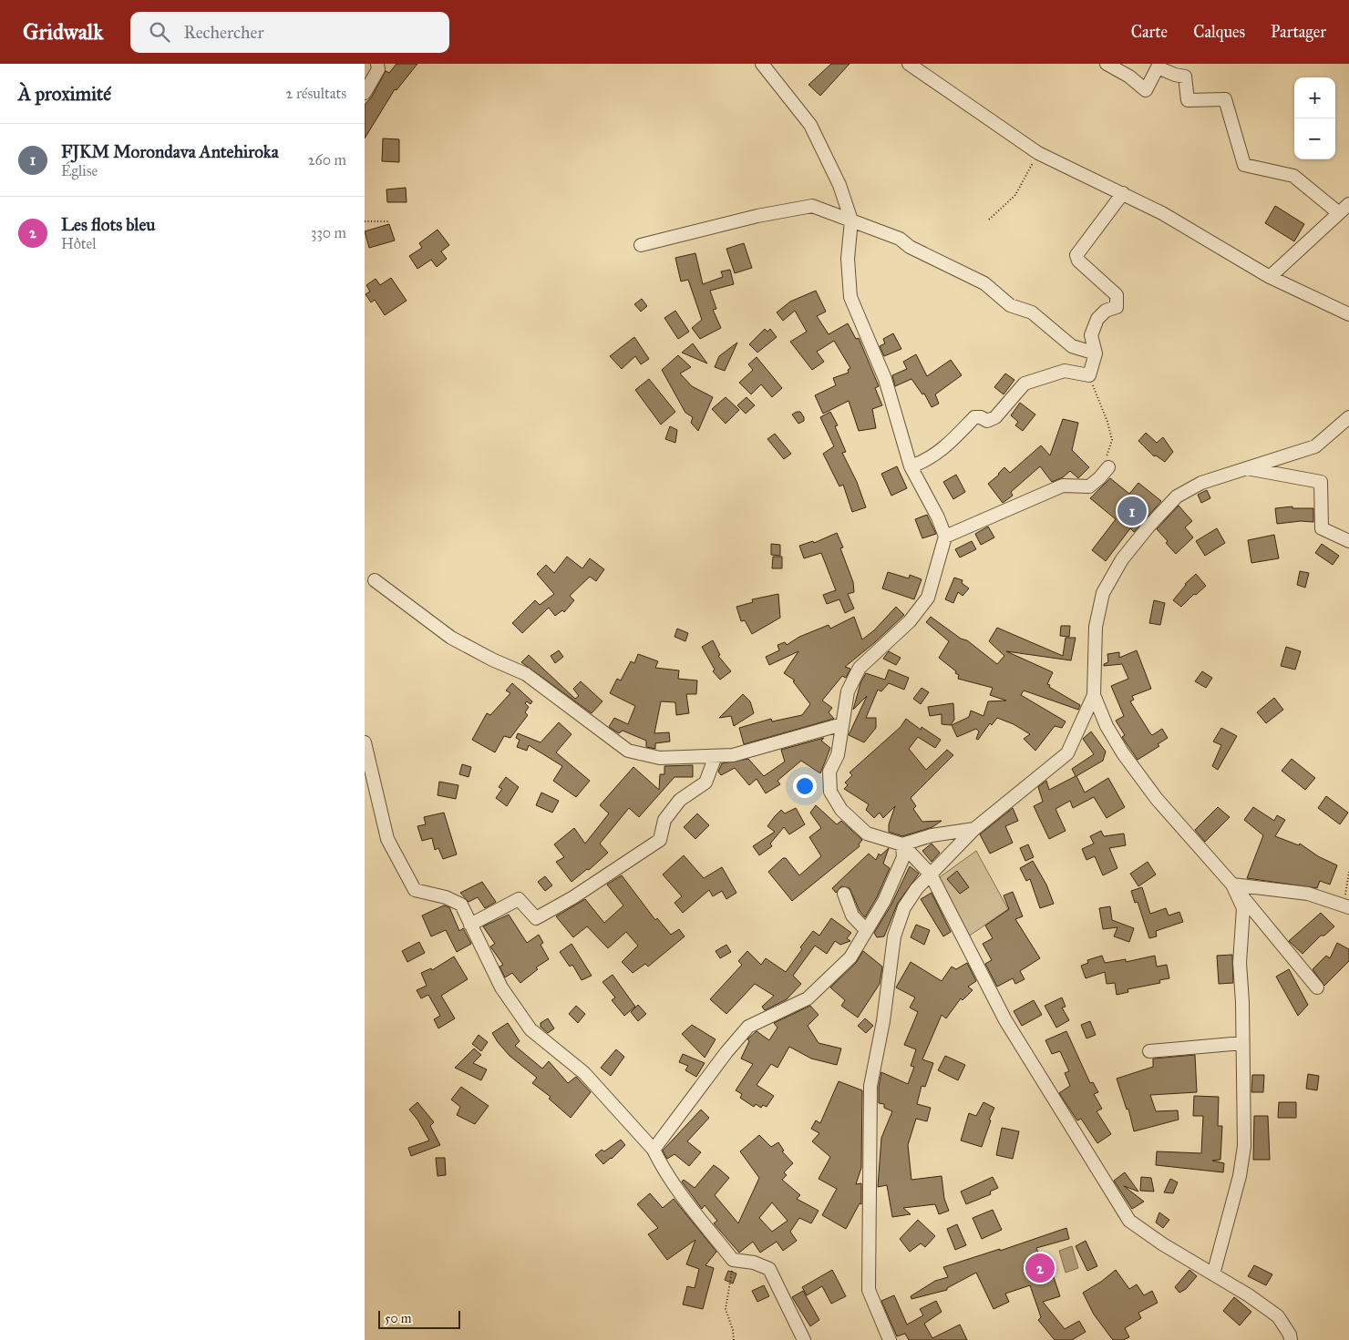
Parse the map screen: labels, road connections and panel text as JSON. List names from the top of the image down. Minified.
{"scale_bar":"50 m","page":{"header":"Gridwalk","search":"Rechercher","nav":["Carte","Calques","Partager"],"heading":["À proximité","2 résultats"],"map_buttons":["+","−"],"list":[{"mark":"1","name":"FJKM Morondava Antehiroka","note":"Église","value":"260 m"},{"mark":"2","name":"Les flots bleu","note":"Hôtel","value":"330 m"}],"pins":["1","2"],"scale":"50 m"}}
